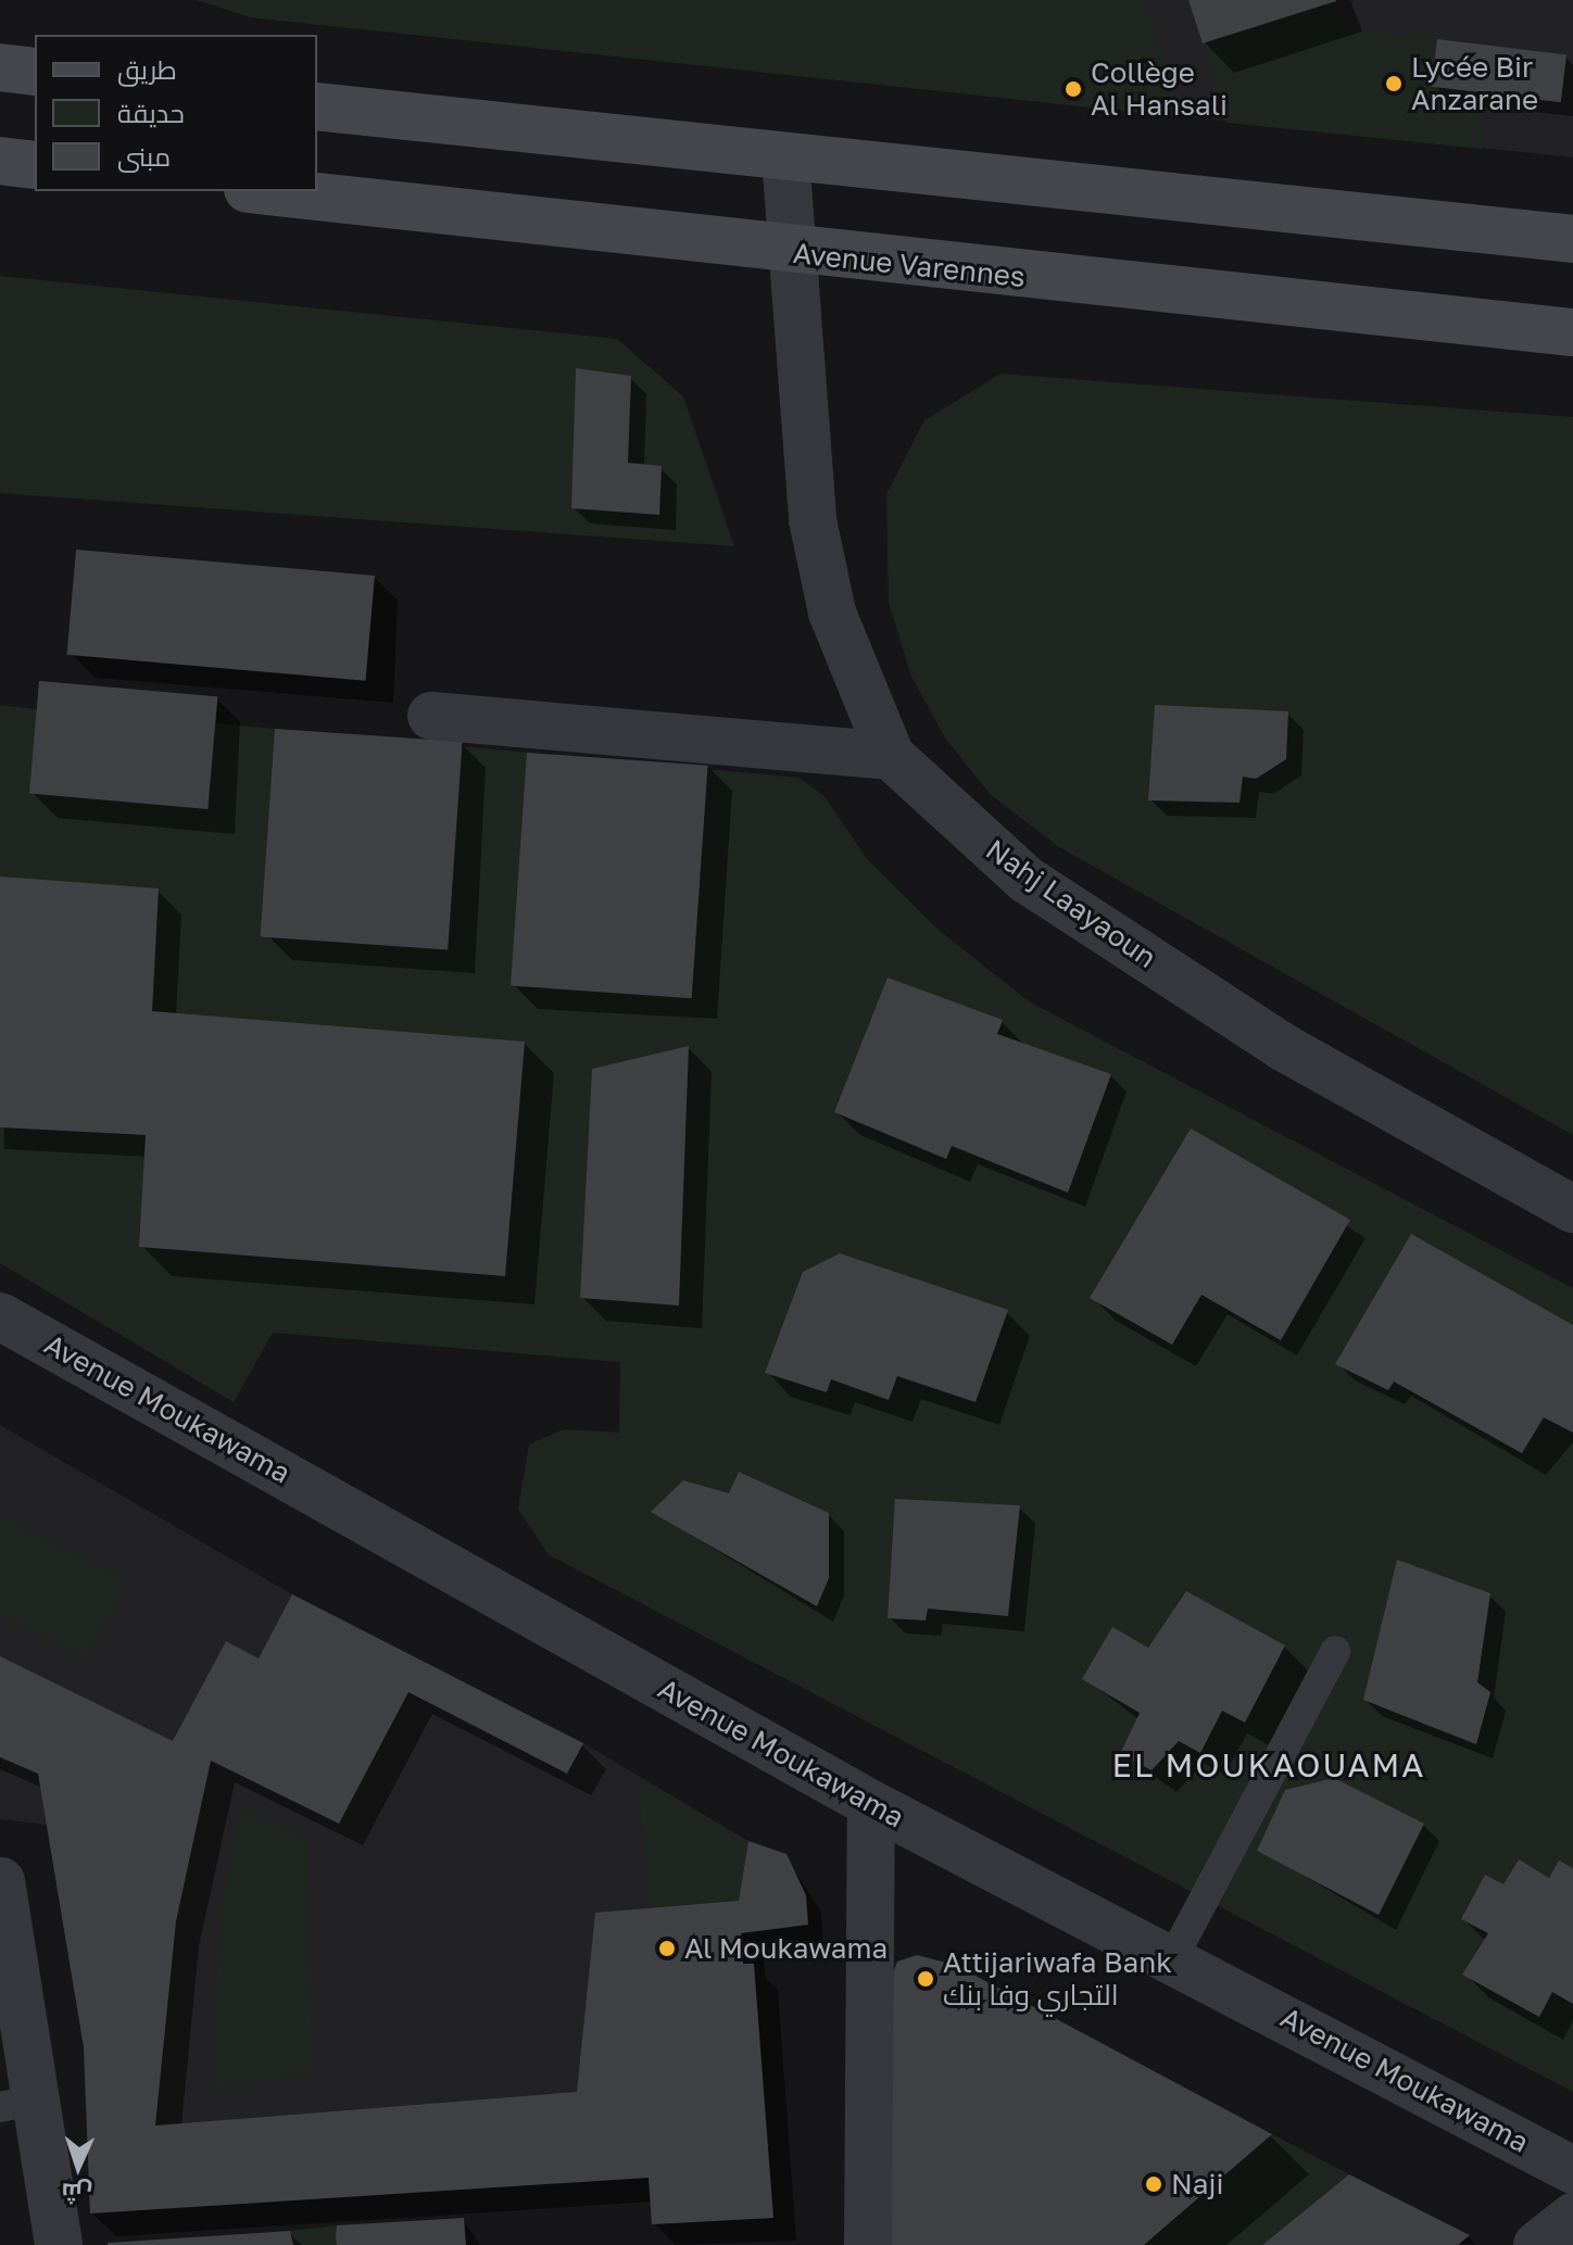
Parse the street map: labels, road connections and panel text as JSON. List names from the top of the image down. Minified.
{"streets":{"main road":["Avenue Varennes"],"street":["Nahj Laayaoun","Avenue Moukawama"]},"crossings":[["Avenue Varennes","Nahj Laayaoun"]],"districts":["EL MOUKAOUAMA"],"places":["Lycée Bir Anzarane","Collège Al Hansali","Al Moukawama","Attijariwafa Bank التجاري وفا بنك","Naji"],"legend":["طريق","حديقة","مبنى"],"north":"bottom"}
